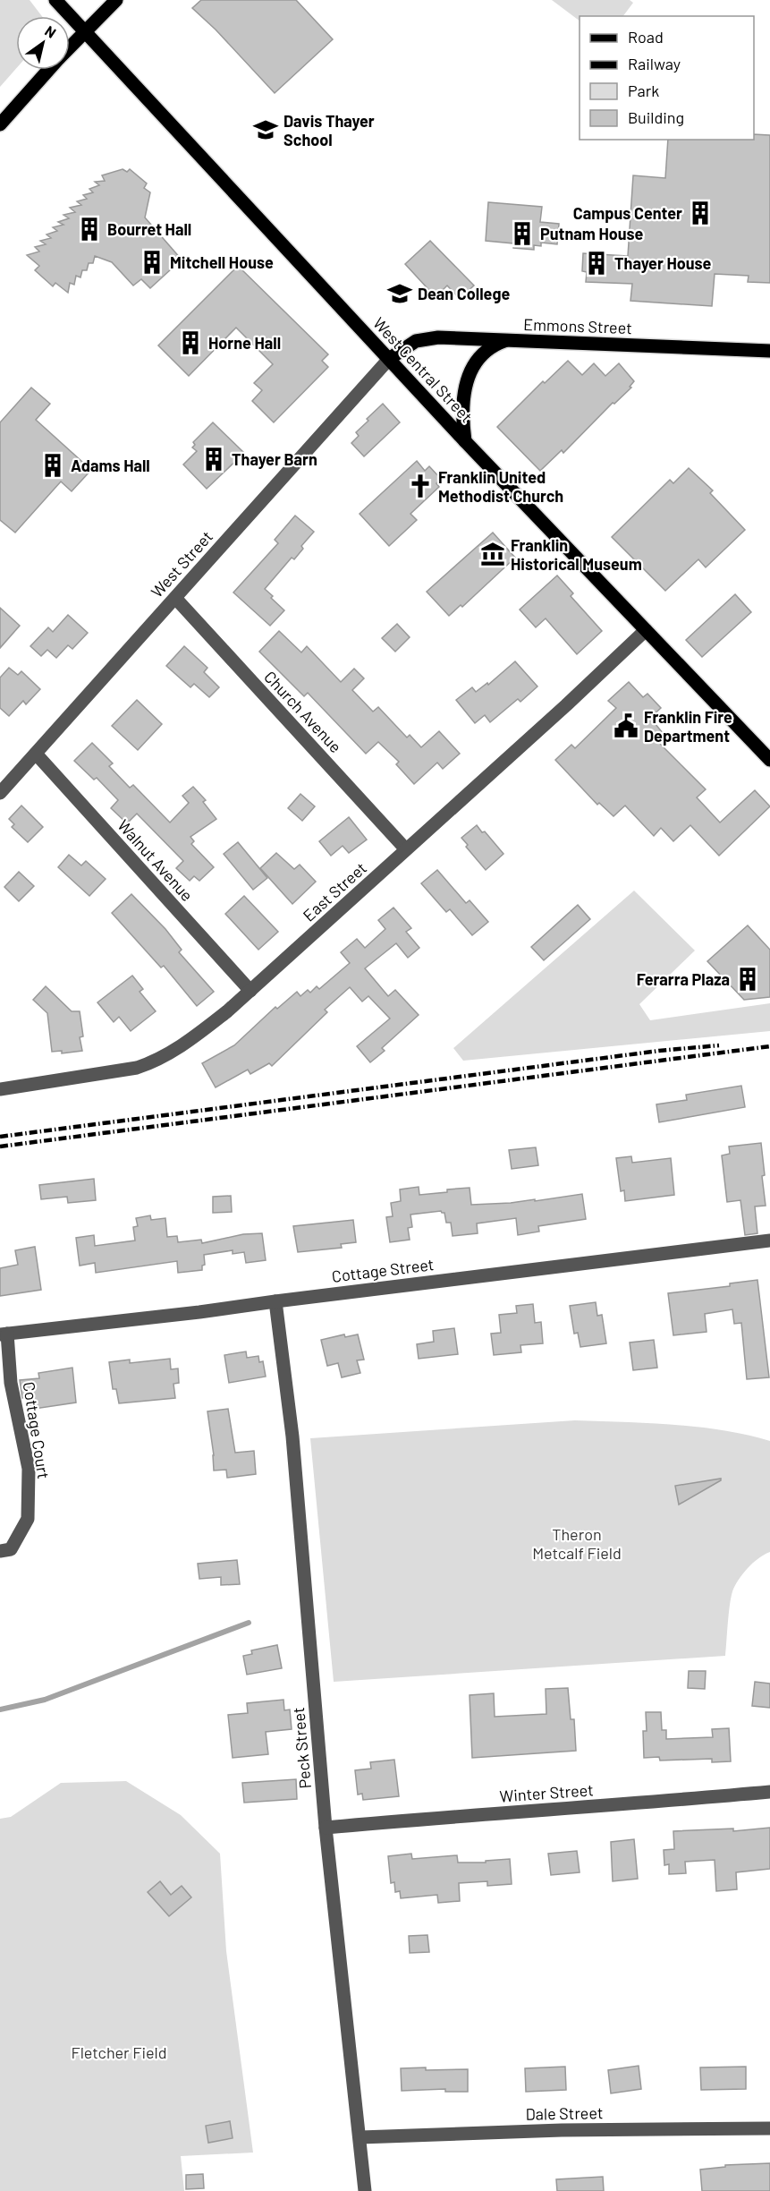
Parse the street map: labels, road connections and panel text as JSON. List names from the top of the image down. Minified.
{"streets":{"main road":["Emmons Street","West Central Street"],"street":["West Street","Church Avenue","Walnut Avenue","East Street","Cottage Street","Cottage Court","Peck Street","Winter Street","Dale Street"]},"crossings":[["Emmons Street","West Central Street"],["Emmons Street","West Street"],["West Central Street","West Street"],["West Central Street","East Street"],["West Street","Church Avenue"],["West Street","Walnut Avenue"],["Church Avenue","East Street"],["Walnut Avenue","East Street"],["Cottage Street","Cottage Court"],["Cottage Street","Peck Street"],["Peck Street","Winter Street"],["Peck Street","Dale Street"]],"parks":["Theron Metcalf Field","Fletcher Field"],"places":{"school or university":["Davis Thayer School","Dean College"],"building":["Campus Center","Bourret Hall","Putnam House","Mitchell House","Thayer House","Horne Hall","Thayer Barn","Adams Hall","Ferarra Plaza"],"church":["Franklin United Methodist Church"],"museum":["Franklin Historical Museum"],"public building":["Franklin Fire Department"]},"legend":["Road","Railway","Park","Building"],"north":"top right"}
